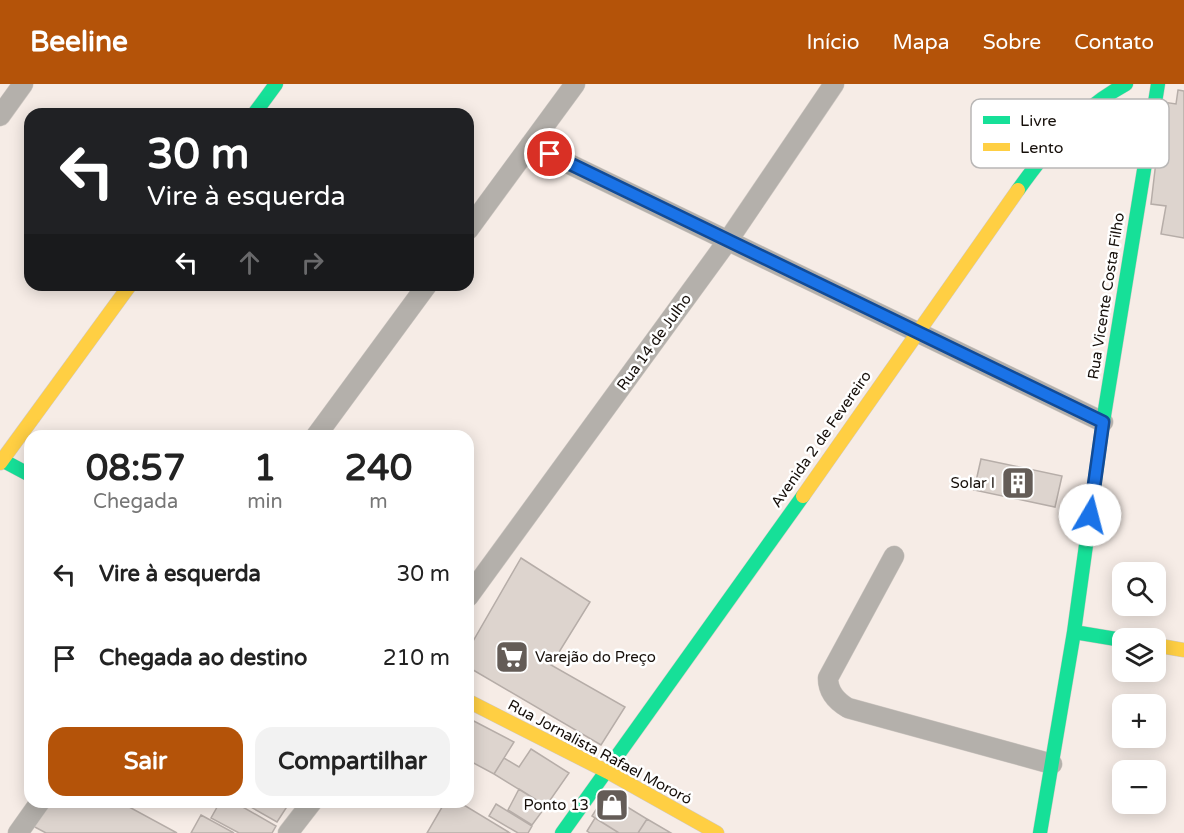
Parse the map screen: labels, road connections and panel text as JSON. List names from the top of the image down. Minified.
{"streets":{"main road":["Rua Vicente Costa Filho","Avenida 2 de Fevereiro","Rua Jornalista Rafael Mororó"],"street":["Rua 14 de Julho"]},"crossings":[["Avenida 2 de Fevereiro","Rua Jornalista Rafael Mororó"]],"places":{"building":["Solar I"],"supermarket":["Varejão do Preço"],"shop":["Ponto 13"]},"legend":["Livre","Lento"],"page":{"header":"Beeline","nav":["Início","Mapa","Sobre","Contato"],"turn":["30 m","Vire à esquerda"],"eta":["08:57","Chegada","1","min","240","m"],"list":[{"name":"Vire à esquerda","value":"30 m"},{"name":"Chegada ao destino","value":"210 m"}],"map_buttons":["+","−"],"buttons":["Sair","Compartilhar"]}}
